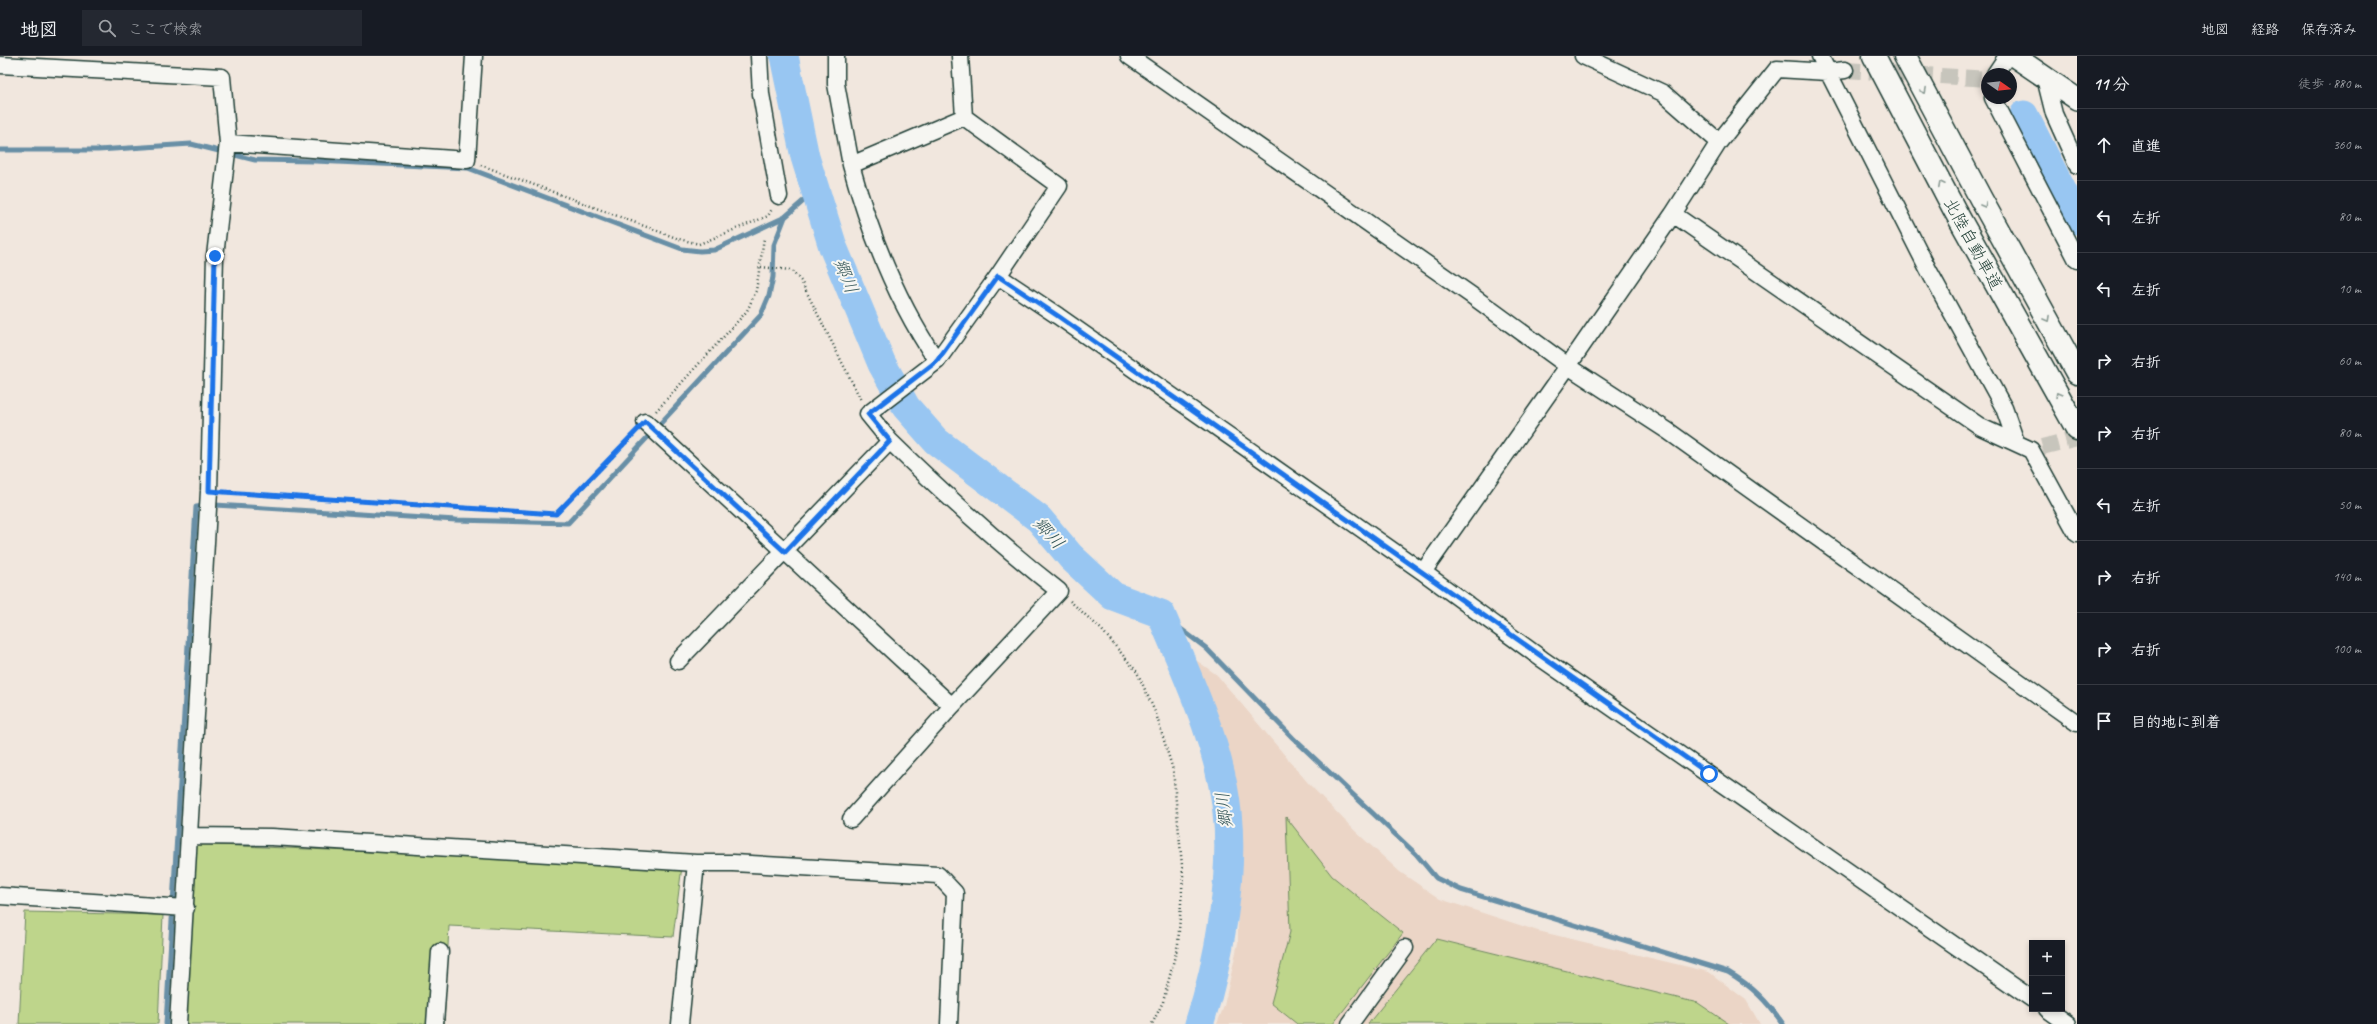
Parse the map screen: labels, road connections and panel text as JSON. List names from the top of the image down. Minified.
{"streets":{"highway":["北陸自動車道"]},"water":["郷川"],"north":"right","page":{"header":"地図","search":"ここで検索","nav":["地図","経路","保存済み"],"heading":["11 分","徒歩 · 880 m"],"list":[["直進","360 m"],["左折","80 m"],["左折","10 m"],["右折","60 m"],["右折","80 m"],["左折","50 m"],["右折","140 m"],["右折","100 m"],"目的地に到着"],"map_buttons":["+","−"]}}
